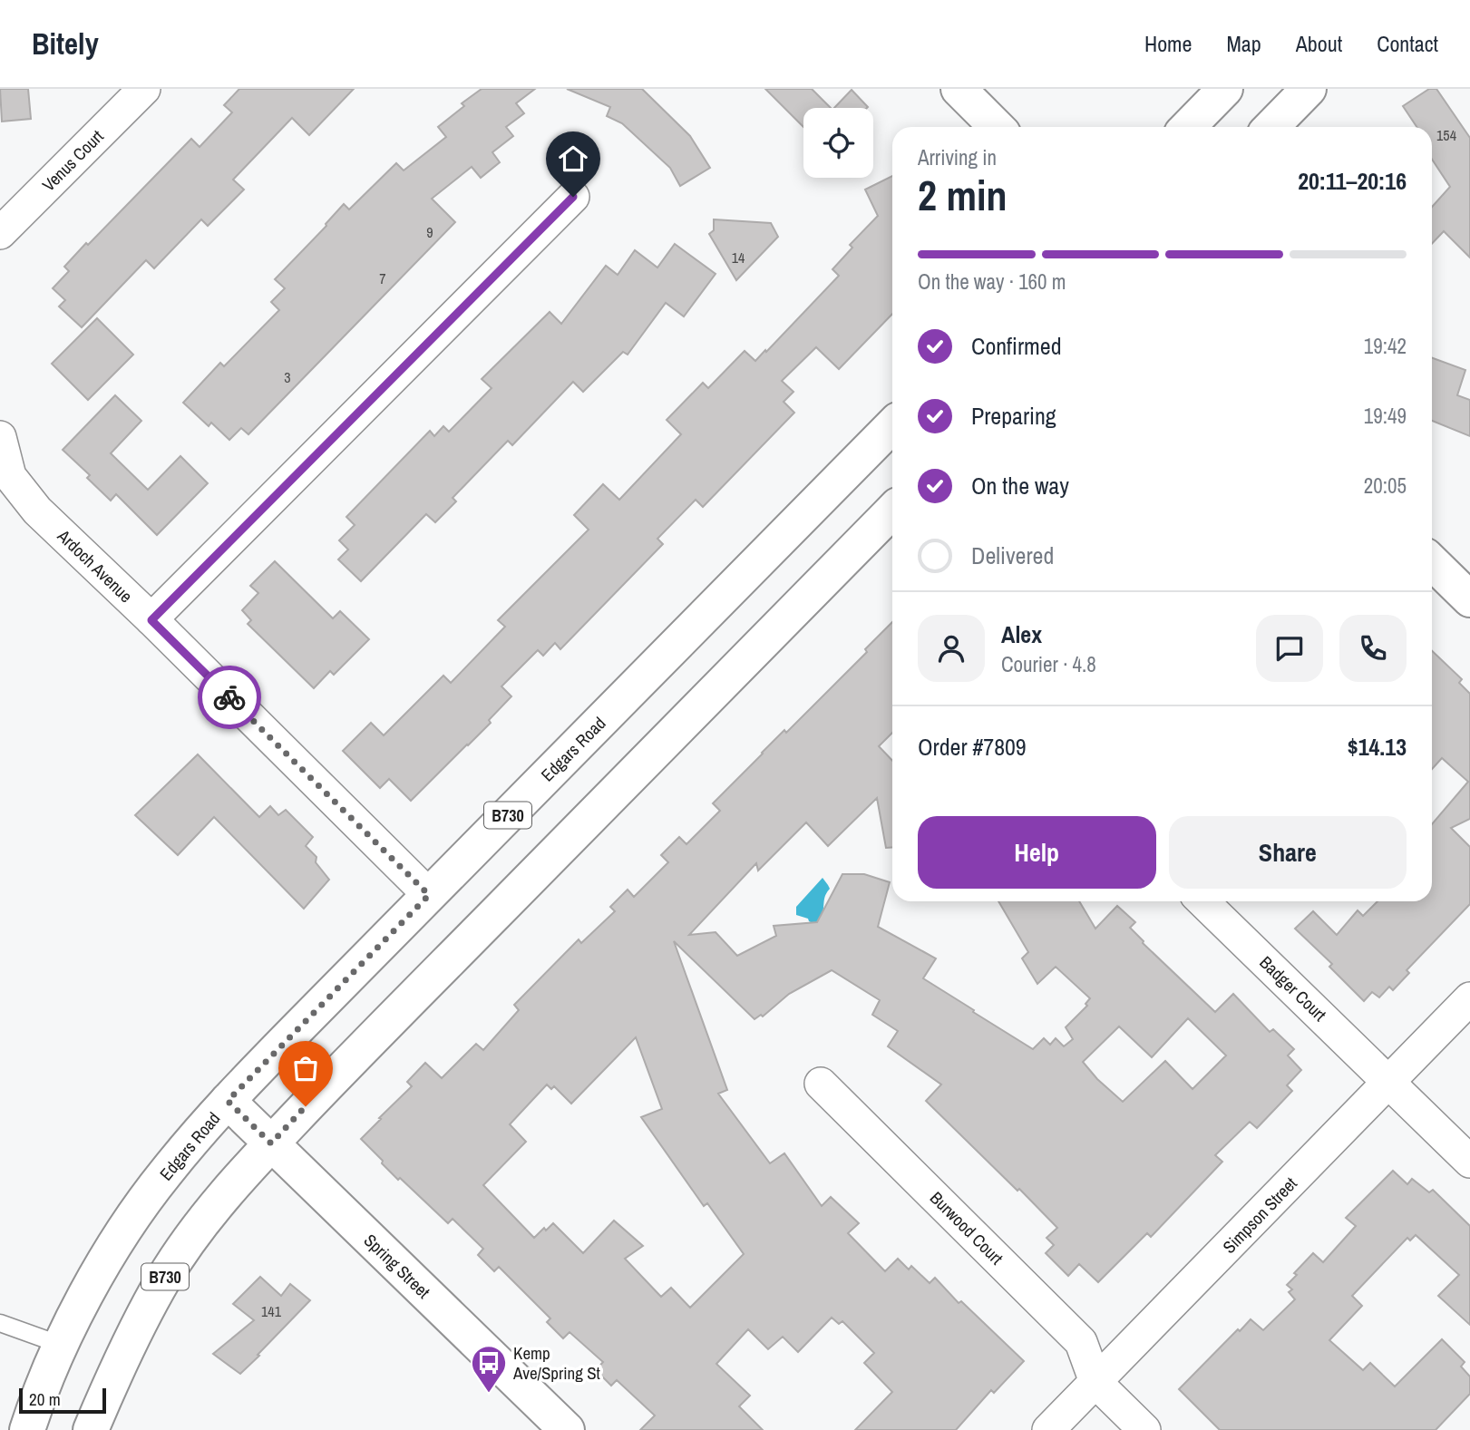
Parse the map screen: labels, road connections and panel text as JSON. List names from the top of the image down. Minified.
{"streets":{"main road":["Edgars Road","B730","Spring Street"],"street":["Venus Court","Ardoch Avenue","Badger Court","Simpson Street","Burwood Court"]},"crossings":[["Ardoch Avenue","Edgars Road"],["Edgars Road","Spring Street"],["B730","Spring Street"],["Badger Court","Simpson Street"],["Simpson Street","Burwood Court"]],"places":{"bus stop":["Kemp Ave/Spring St"]},"house_numbers":["154","9","14","7","3","141"],"scale_bar":"20 m","page":{"header":"Bitely","nav":["Home","Map","About","Contact"],"heading":["2 min","Arriving in","20:11–20:16"],"panel":["Alex","Courier · 4.8","Order #7809","$14.13"],"bar":"On the way · 160 m","list":[["Confirmed","19:42"],["Preparing","19:49"],["On the way","20:05"],"Delivered"],"buttons":["Help","Share"],"scale":"20 m"}}
